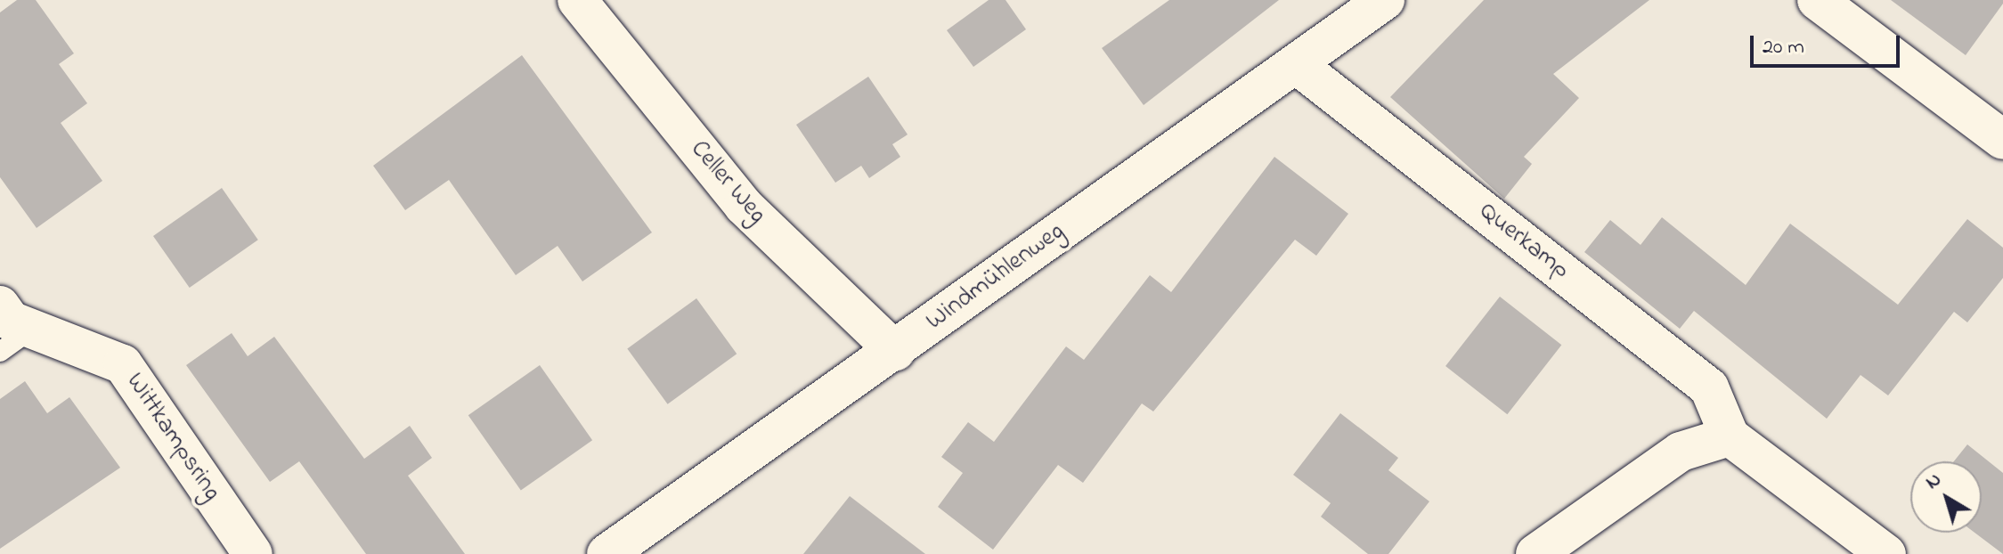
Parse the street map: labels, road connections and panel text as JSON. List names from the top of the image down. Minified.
{"streets":{"street":["Celler Weg","Querkamp","Windmühlenweg","Wittkampsring"]},"crossings":[["Celler Weg","Windmühlenweg"],["Querkamp","Windmühlenweg"]],"scale_bar":"20 m","north":"top left"}
